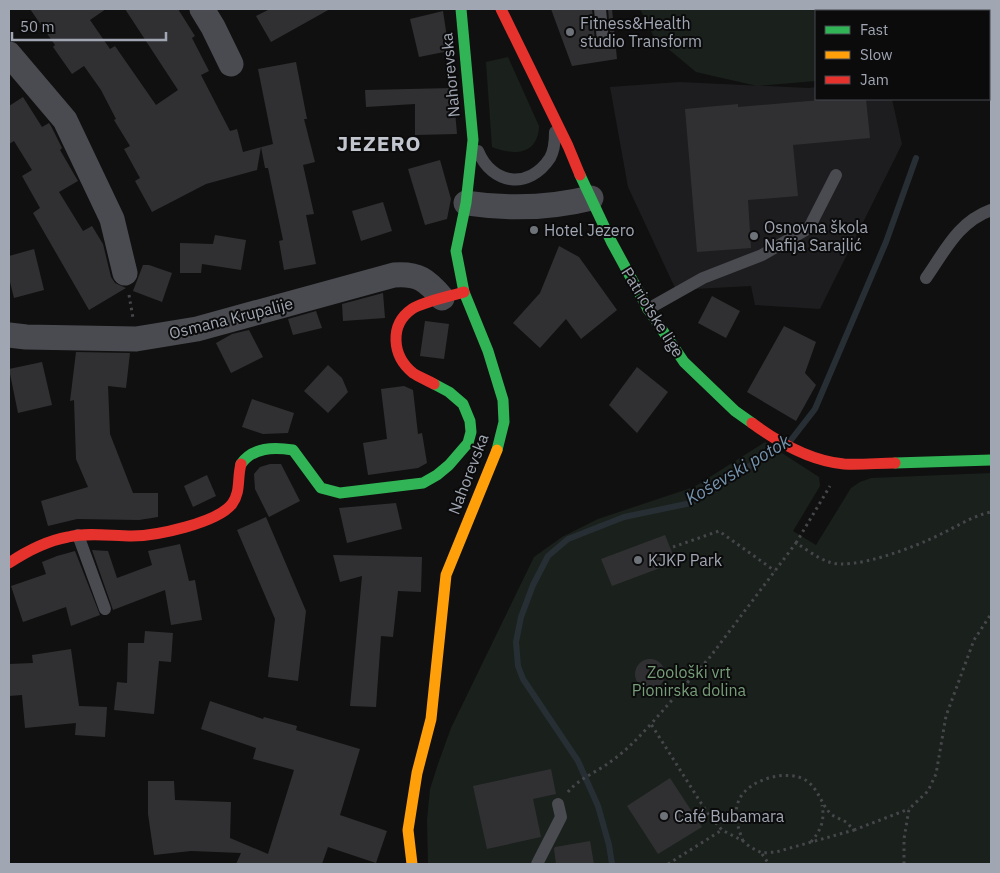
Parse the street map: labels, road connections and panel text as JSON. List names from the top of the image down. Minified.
{"streets":{"street":["Nahorevska","Patriotske lige","Osmana Krupalije"]},"crossings":[["Nahorevska","Osmana Krupalije"]],"districts":["JEZERO"],"water":["Koševski potok"],"parks":["Zoološki vrt Pionirska dolina"],"places":["Fitness&Health studio Transform","Hotel Jezero","Osnovna škola Nafija Sarajlić","KJKP Park","Café Bubamara"],"legend":["Fast","Slow","Jam"],"scale_bar":"50 m"}
